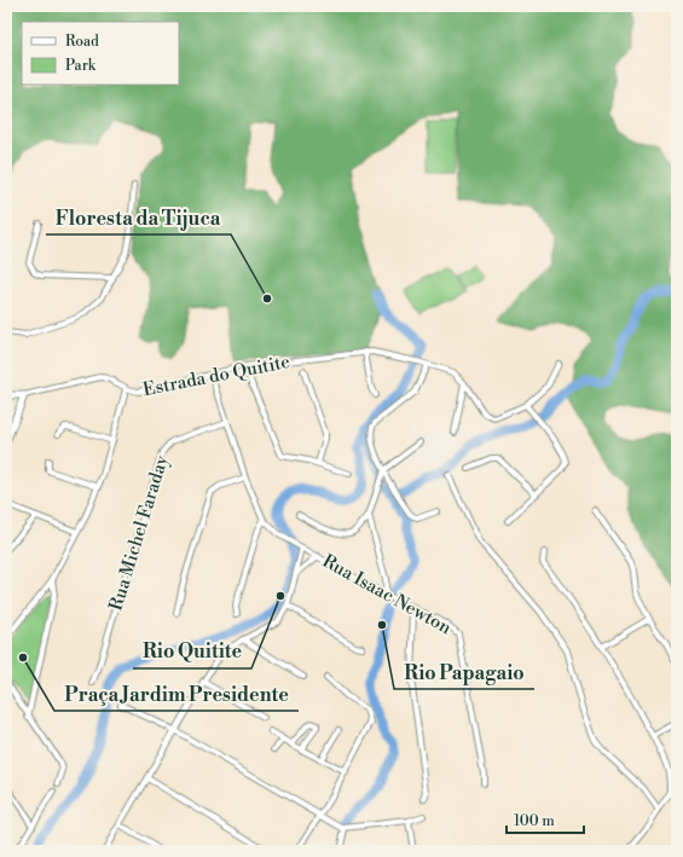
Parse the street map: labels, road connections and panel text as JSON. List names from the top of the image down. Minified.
{"streets":{"street":["Estrada do Quitite","Rua Michel Faraday","Rua Isaac Newton"]},"places":["Floresta da Tijuca","Rio Quitite","Rio Papagaio","Praça Jardim Presidente"],"legend":["Road","Park"],"scale_bar":"100 m"}
